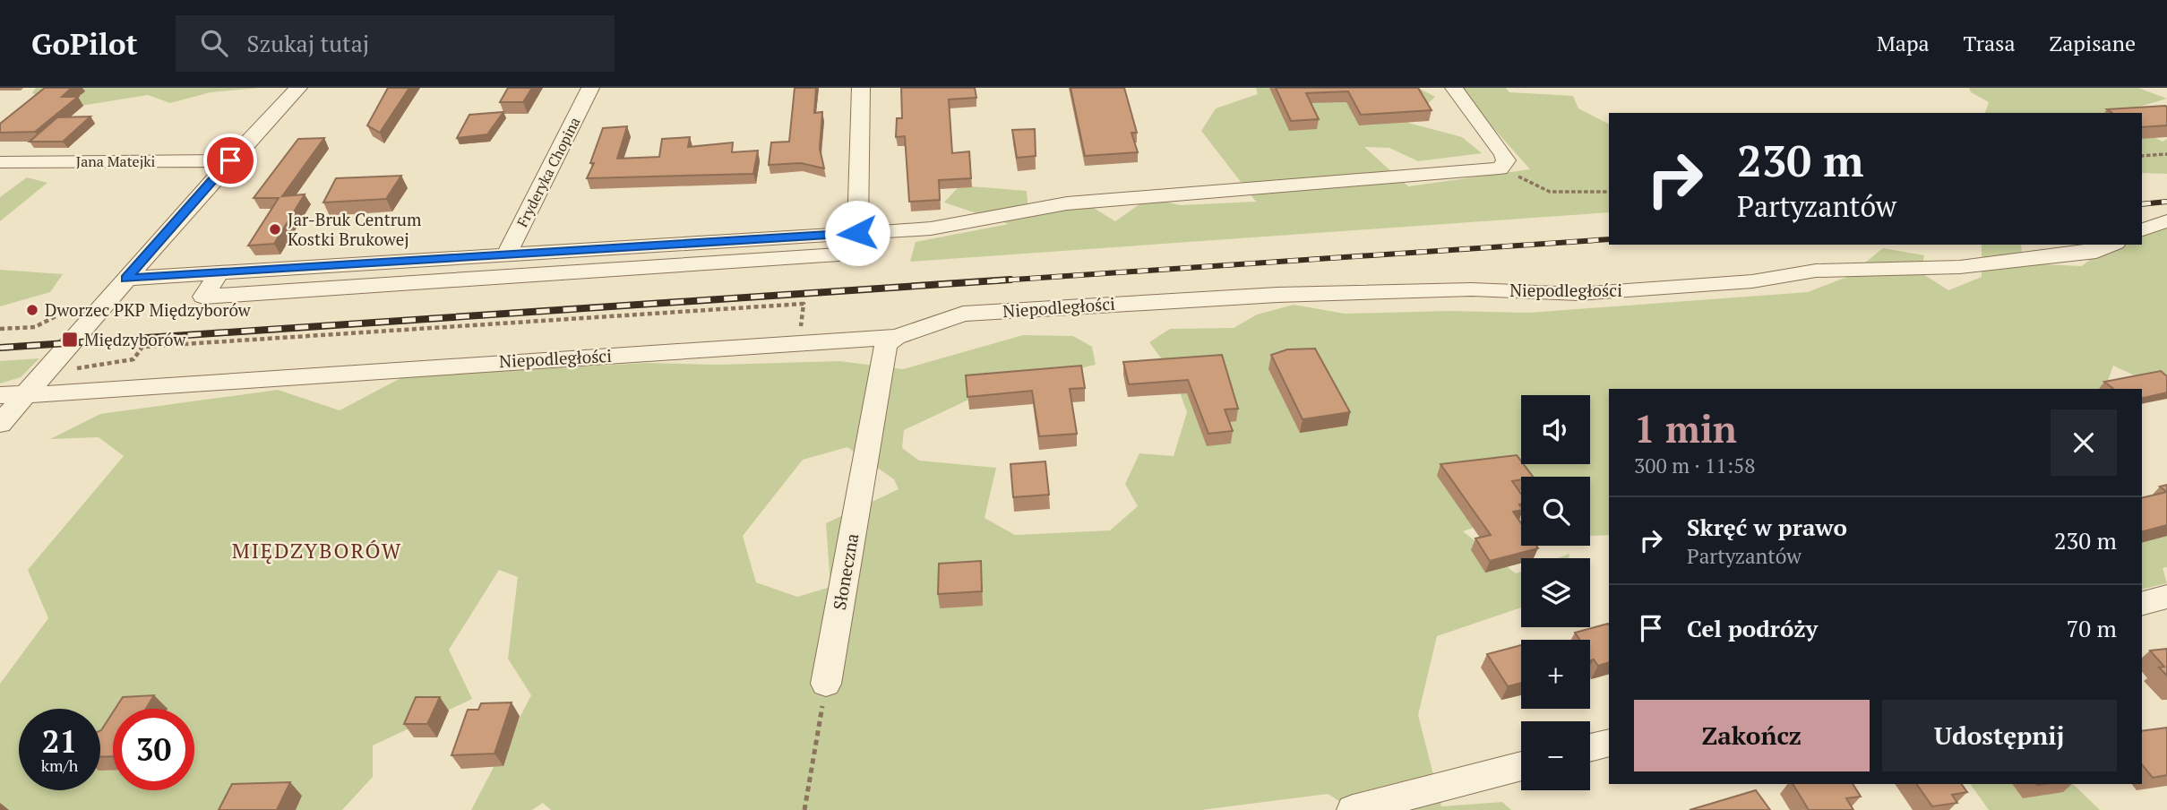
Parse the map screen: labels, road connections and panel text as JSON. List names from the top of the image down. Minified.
{"streets":{"street":["Jana Matejki","Fryderyka Chopina","Niepodległości","Słoneczna"]},"crossings":[["Niepodległości","Słoneczna"]],"districts":["MIĘDZYBORÓW"],"places":{"other":["Jar-Bruk Centrum Kostki Brukowej","Dworzec PKP Międzyborów"],"transit":["Międzyborów"]},"page":{"header":"GoPilot","search":"Szukaj tutaj","nav":["Mapa","Trasa","Zapisane"],"turn":["230 m","Partyzantów"],"heading":["1 min","300 m · 11:58"],"map_buttons":["+","−"],"list":[{"name":"Skręć w prawo","note":"Partyzantów","value":"230 m"},{"name":"Cel podróży","value":"70 m"}],"buttons":["Zakończ","Udostępnij"],"speed":"21 km/h","limit":"30"}}
